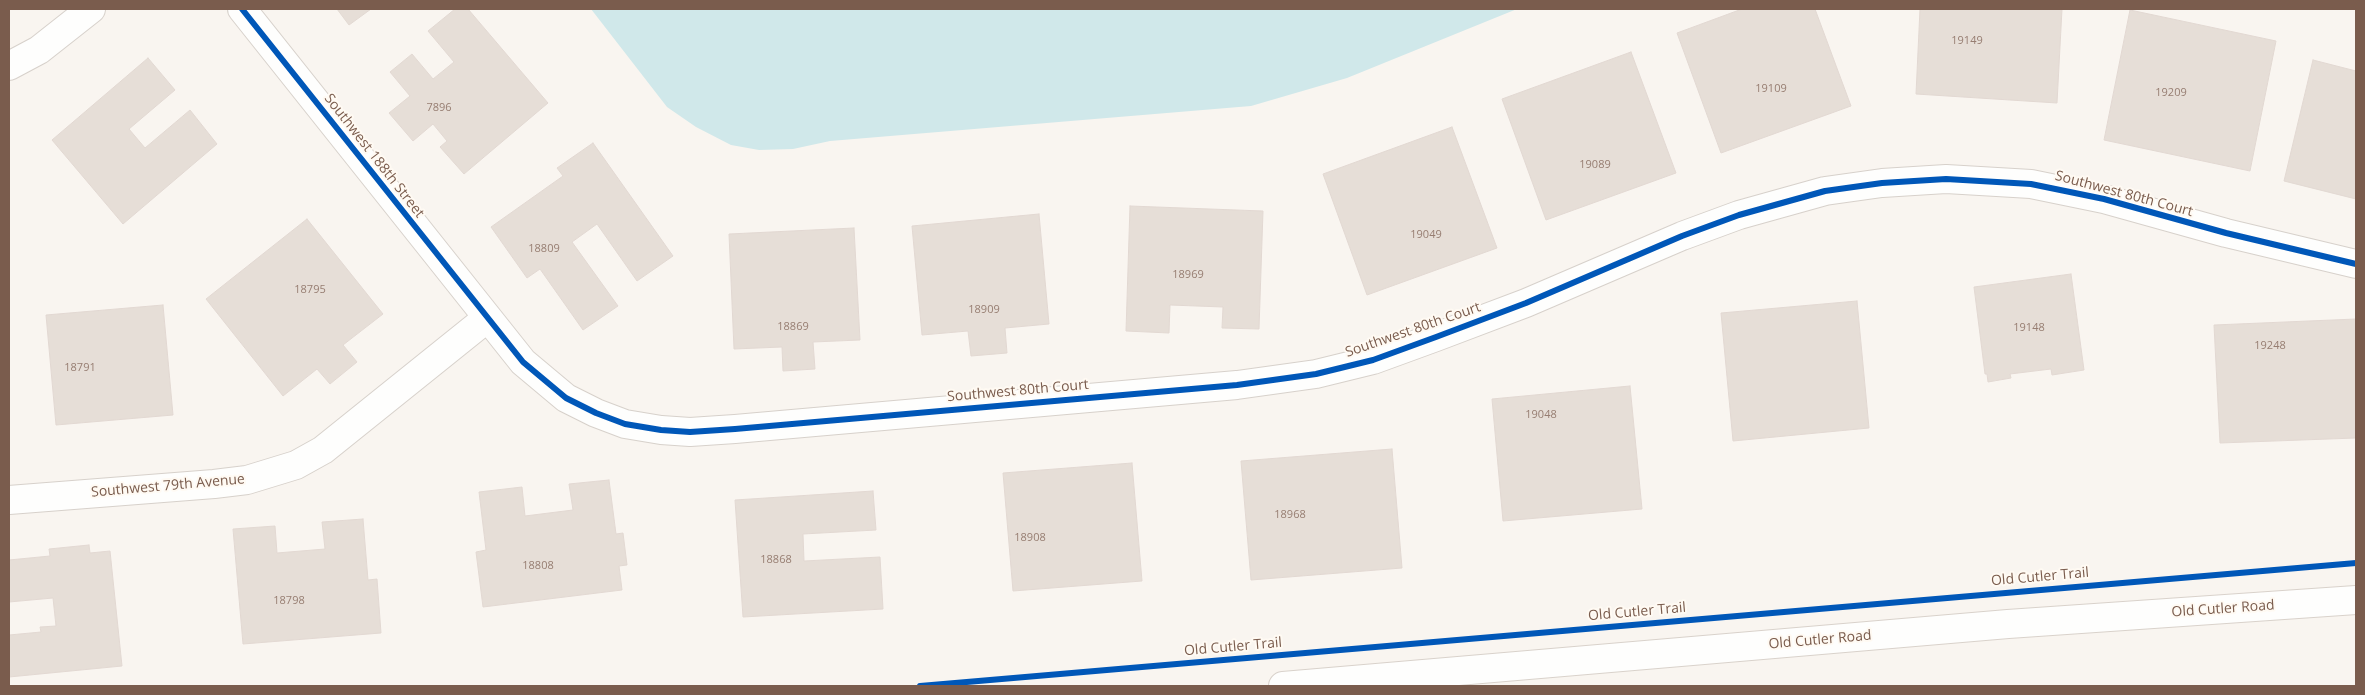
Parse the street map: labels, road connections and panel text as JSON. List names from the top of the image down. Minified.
{"streets":{"street":["Southwest 188th Street","Southwest 80th Court","Southwest 79th Avenue","Old Cutler Road"],"cycle path":["Old Cutler Trail"]},"crossings":[["Southwest 188th Street","Southwest 80th Court"],["Southwest 188th Street","Southwest 79th Avenue"],["Southwest 80th Court","Southwest 79th Avenue"]],"house_numbers":["19149","19109","19209","7896","19089","19049","18809","18969","18795","18909","18869","19148","19248","18791","19048","18968","18908","18868","18808","18798"]}
